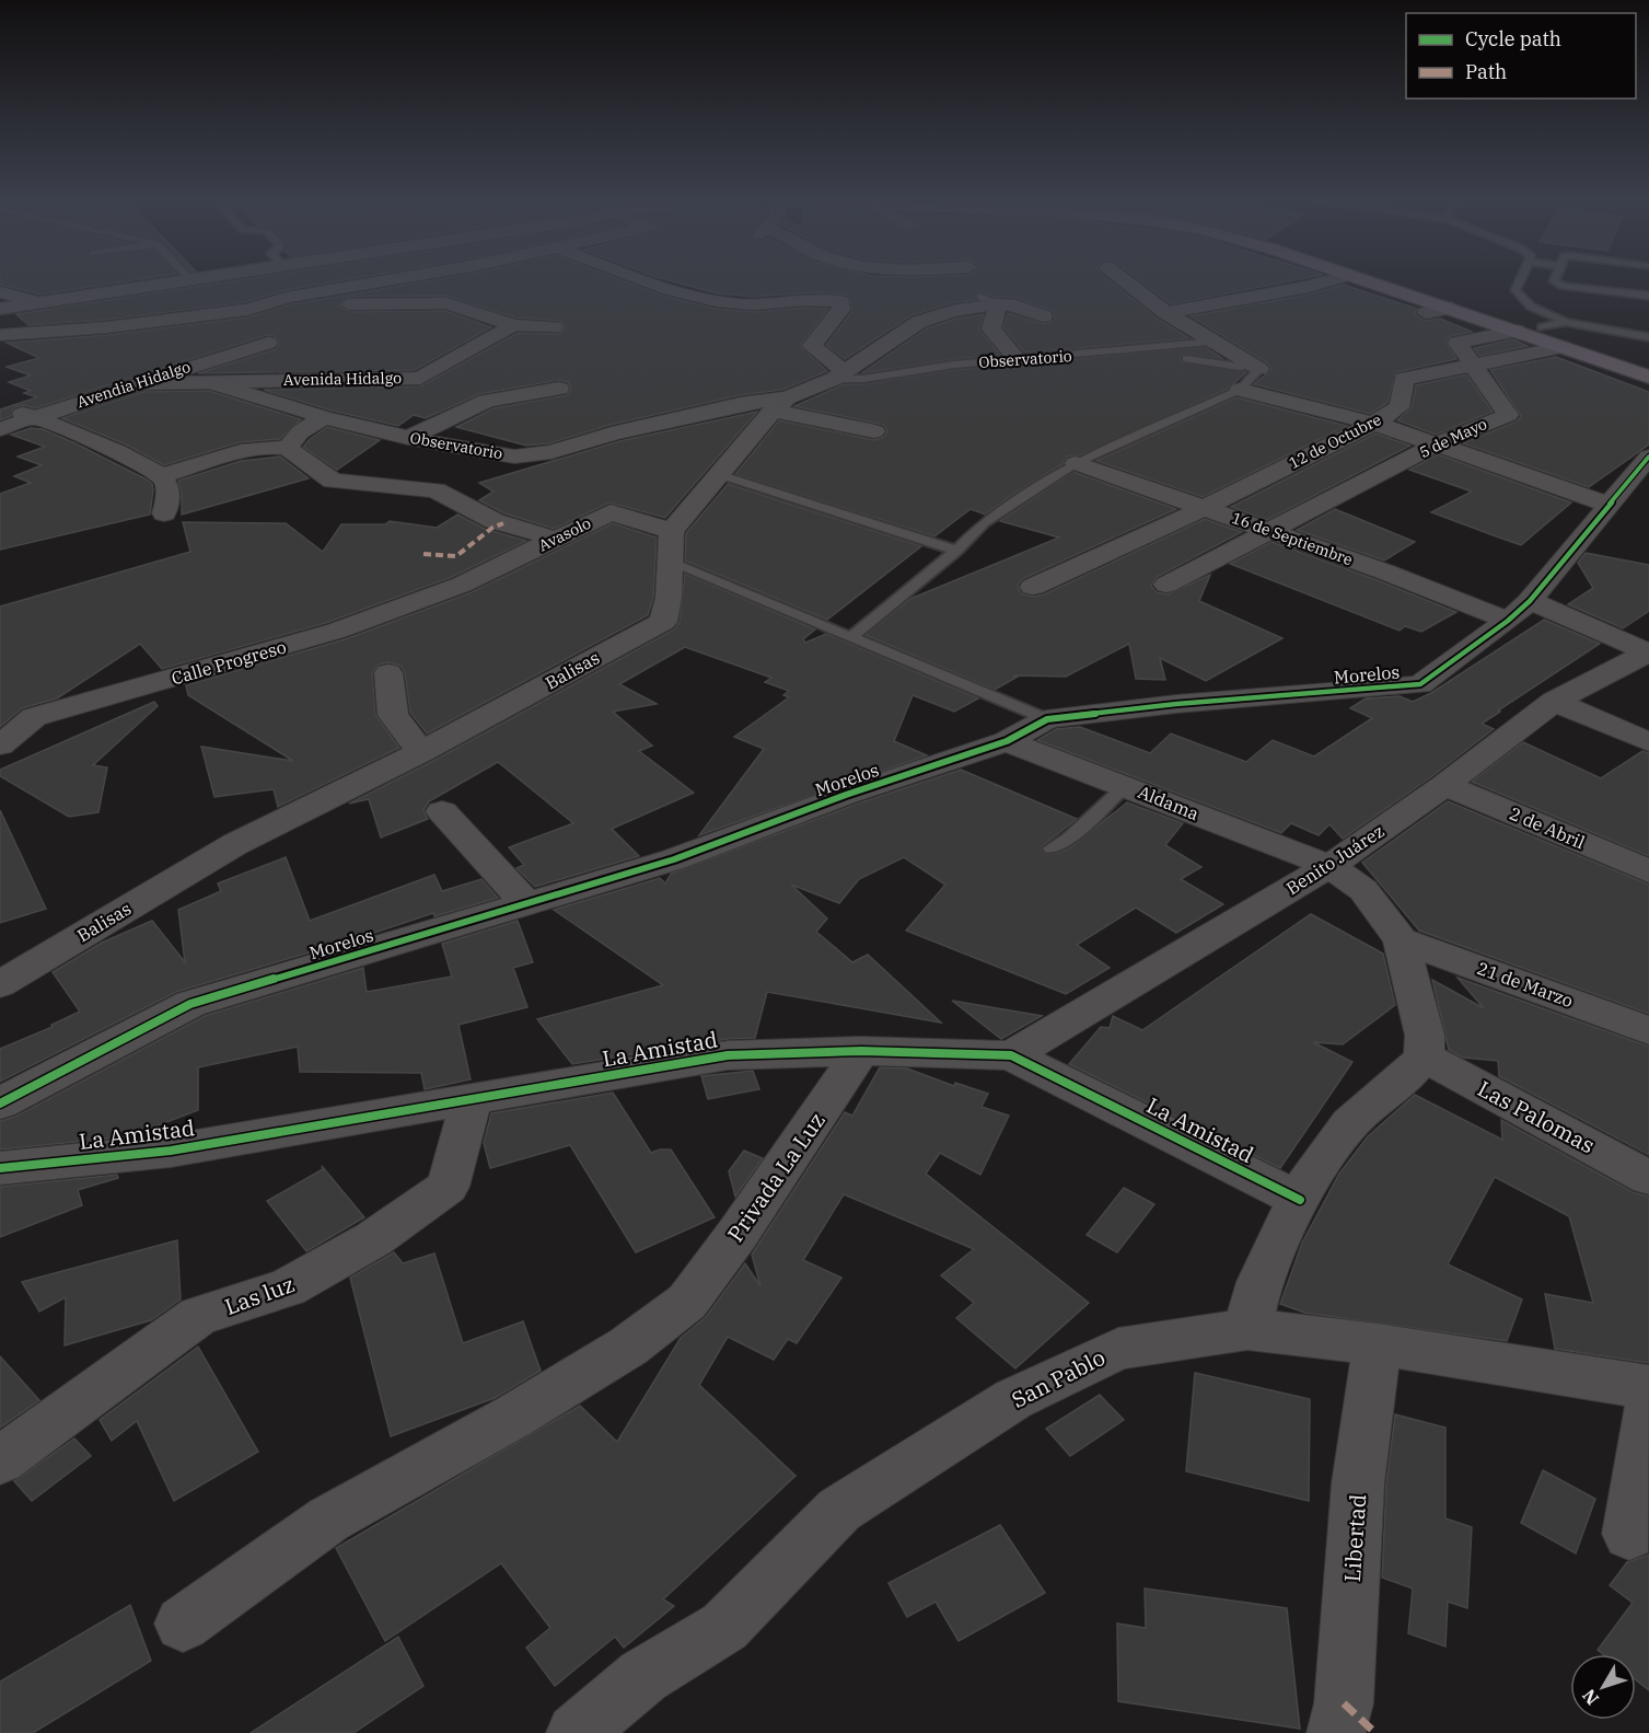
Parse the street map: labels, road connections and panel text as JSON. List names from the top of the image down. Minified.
{"streets":{"street":["Observatorio","Avenida Hidalgo","Avendia Hidalgo","5 de Mayo","12 de Octubre","Avasolo","16 de Septiembre","Calle Progreso","Balisas","Morelos","Aldama","2 de Abril","Benito Juárez","21 de Marzo","La Amistad","Las Palomas","Privada La Luz","Las luz","San Pablo","Libertad"]},"crossings":[["Observatorio","Avenida Hidalgo"],["Avenida Hidalgo","Avendia Hidalgo"],["5 de Mayo","12 de Octubre"],["5 de Mayo","16 de Septiembre"],["12 de Octubre","16 de Septiembre"],["Avasolo","Calle Progreso"],["Avasolo","Balisas"],["16 de Septiembre","Morelos"],["Morelos","Aldama"],["Aldama","Benito Juárez"],["Aldama","21 de Marzo"],["2 de Abril","Benito Juárez"],["Benito Juárez","La Amistad"],["La Amistad","Privada La Luz"],["La Amistad","Las luz"],["San Pablo","Libertad"]],"legend":["Cycle path","Path"],"north":"bottom left"}
